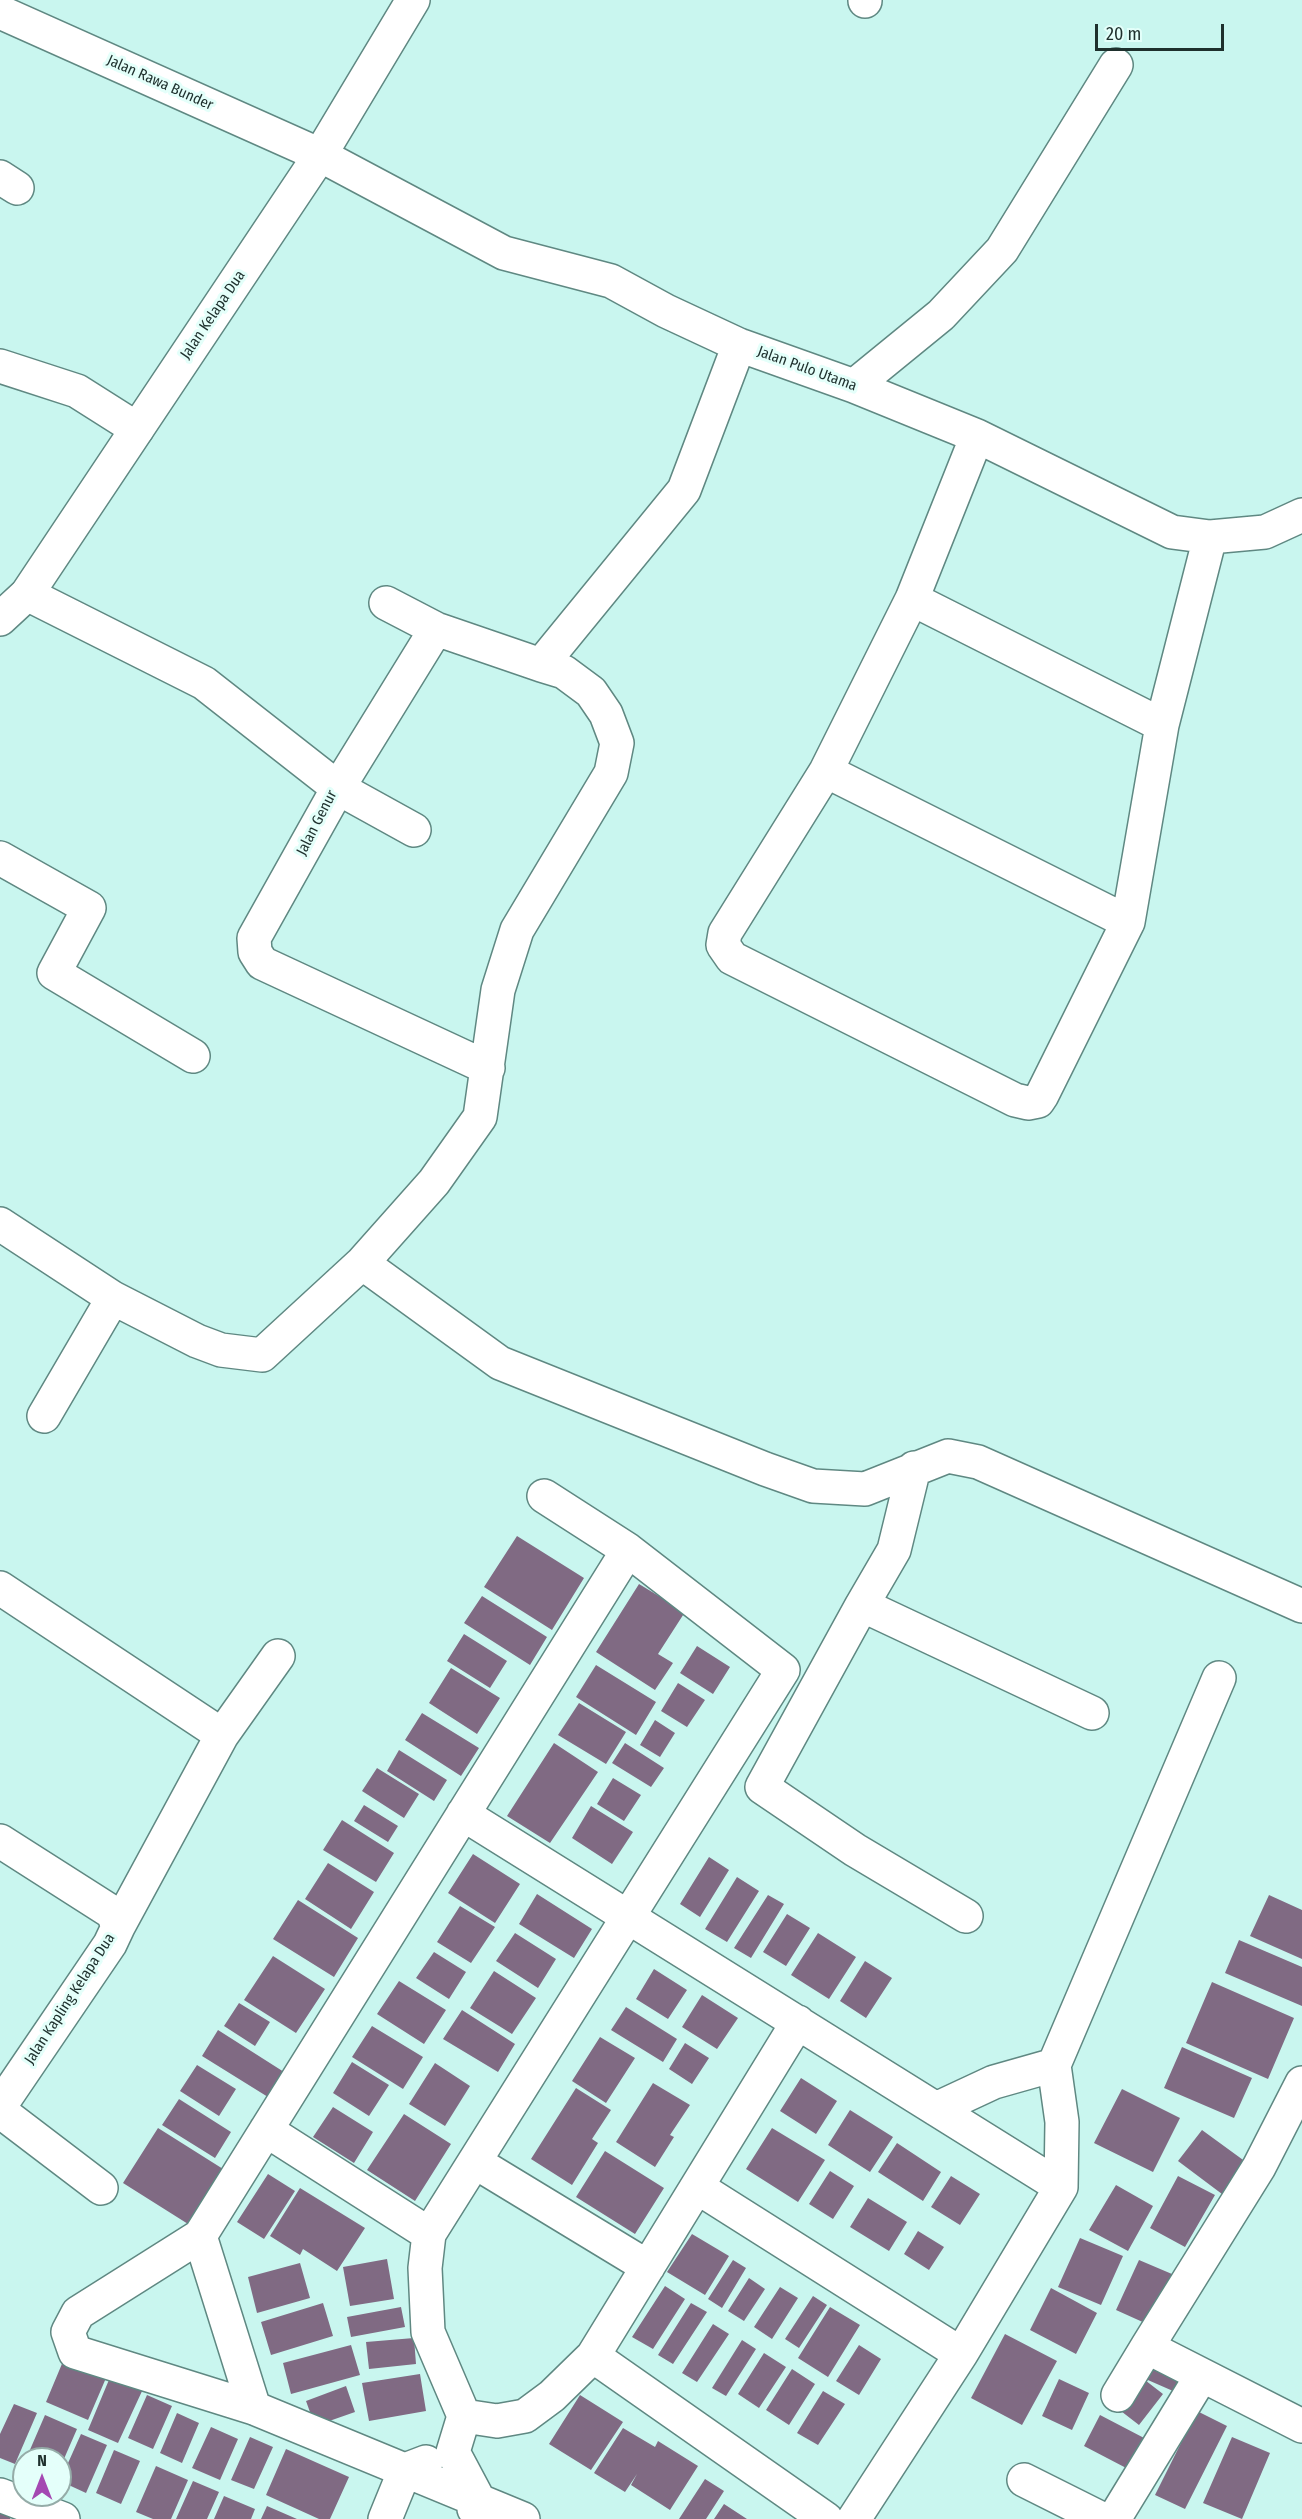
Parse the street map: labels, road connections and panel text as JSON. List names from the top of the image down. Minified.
{"streets":{"street":["Jalan Rawa Bunder","Jalan Kelapa Dua","Jalan Pulo Utama","Jalan Genur","Jalan Kapling Kelapa Dua"]},"crossings":[["Jalan Rawa Bunder","Jalan Kelapa Dua"],["Jalan Rawa Bunder","Jalan Pulo Utama"],["Jalan Kelapa Dua","Jalan Pulo Utama"],["Jalan Kelapa Dua","Jalan Genur"]],"scale_bar":"20 m","north":"top"}
